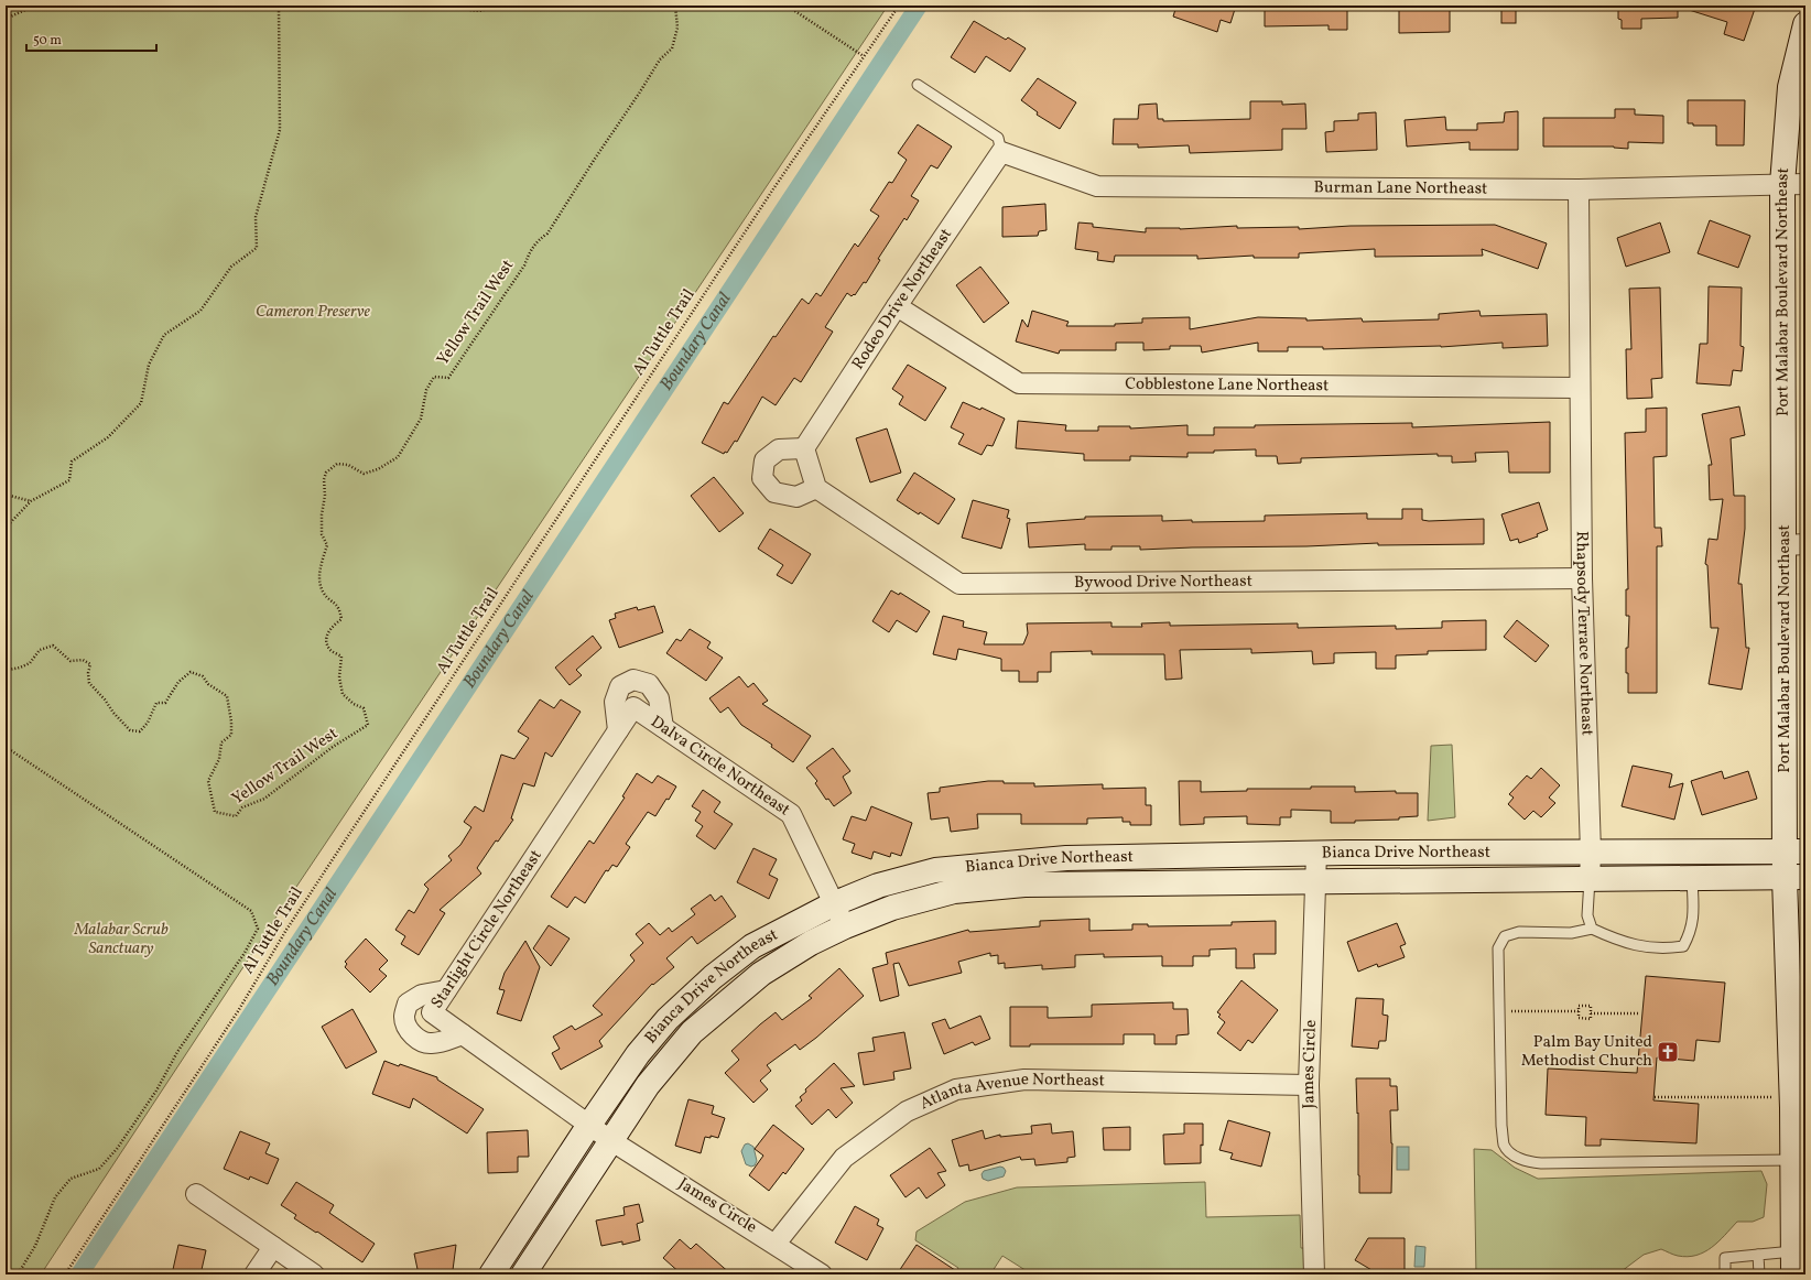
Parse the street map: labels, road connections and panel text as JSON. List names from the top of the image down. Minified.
{"streets":{"street":["Burman Lane Northeast","Port Malabar Boulevard Northeast","Rodeo Drive Northeast","Cobblestone Lane Northeast","Bywood Drive Northeast","Rhapsody Terrace Northeast","Dalva Circle Northeast","Bianca Drive Northeast","Starlight Circle Northeast","James Circle","Atlanta Avenue Northeast"],"path":["Yellow Trail West","Al Tuttle Trail"]},"crossings":[["Burman Lane Northeast","Port Malabar Boulevard Northeast"],["Burman Lane Northeast","Rodeo Drive Northeast"],["Burman Lane Northeast","Rhapsody Terrace Northeast"],["Port Malabar Boulevard Northeast","Bianca Drive Northeast"],["Rodeo Drive Northeast","Cobblestone Lane Northeast"],["Rodeo Drive Northeast","Bywood Drive Northeast"],["Cobblestone Lane Northeast","Rhapsody Terrace Northeast"],["Bywood Drive Northeast","Rhapsody Terrace Northeast"],["Rhapsody Terrace Northeast","Bianca Drive Northeast"],["Dalva Circle Northeast","Bianca Drive Northeast"],["Dalva Circle Northeast","Starlight Circle Northeast"],["Bianca Drive Northeast","Starlight Circle Northeast"],["Bianca Drive Northeast","James Circle"],["Starlight Circle Northeast","James Circle"],["James Circle","Atlanta Avenue Northeast"]],"water":["Boundary Canal"],"parks":["Cameron Preserve","Malabar Scrub Sanctuary"],"places":{"church":["Palm Bay United Methodist Church"]},"scale_bar":"50 m"}
